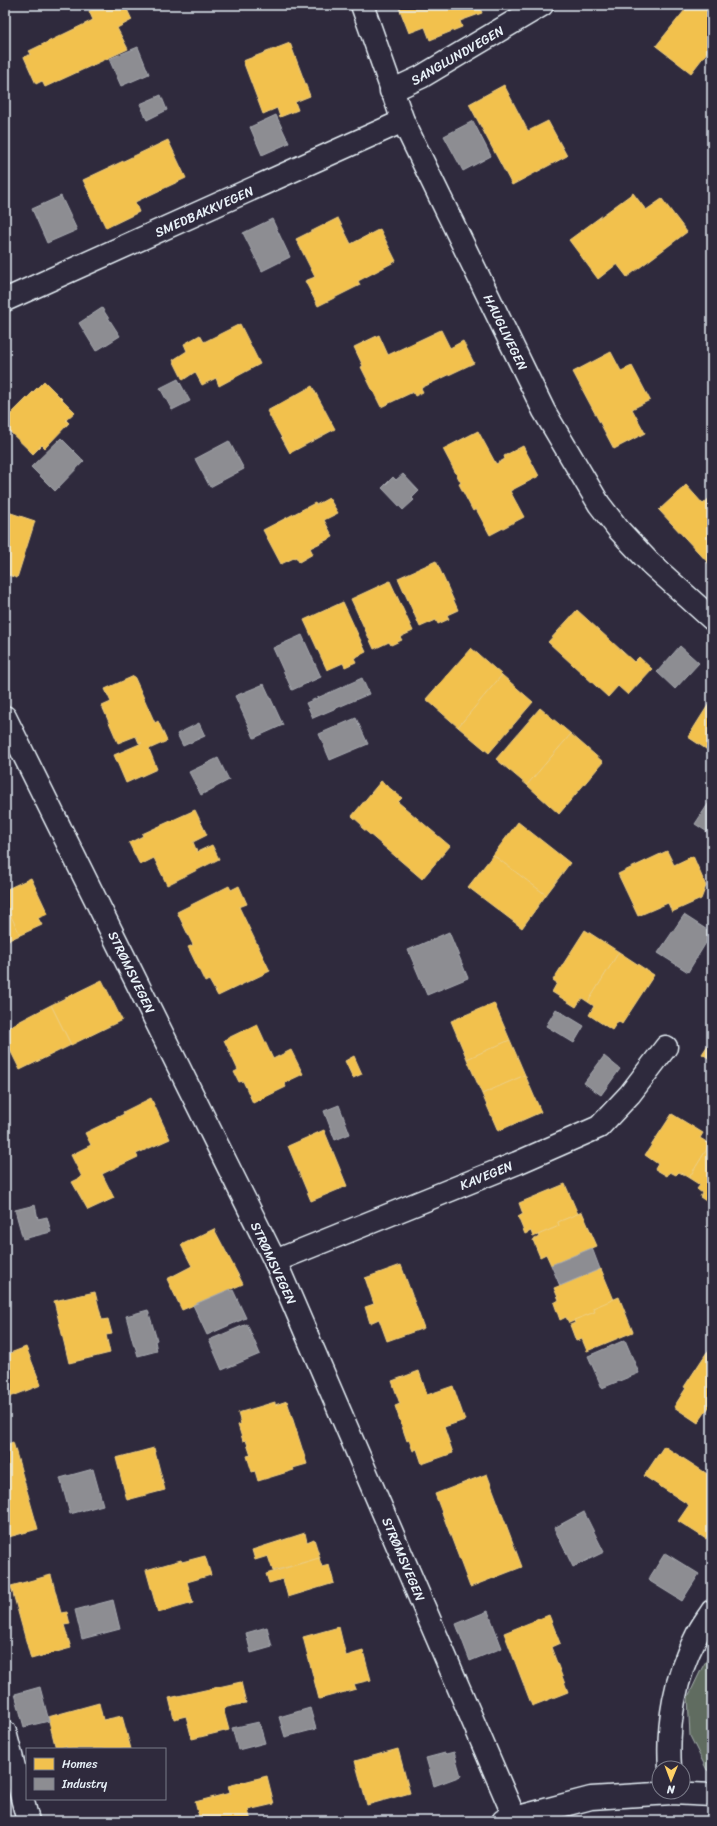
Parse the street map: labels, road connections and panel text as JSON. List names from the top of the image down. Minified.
{"streets":{"street":["SANGLUNDVEGEN","SMEDBAKKVEGEN","HAUGLIVEGEN","STRØMSVEGEN","KAVEGEN"]},"crossings":[["SANGLUNDVEGEN","HAUGLIVEGEN"],["SMEDBAKKVEGEN","HAUGLIVEGEN"],["STRØMSVEGEN","KAVEGEN"]],"legend":["Homes","Industry"],"north":"bottom"}
